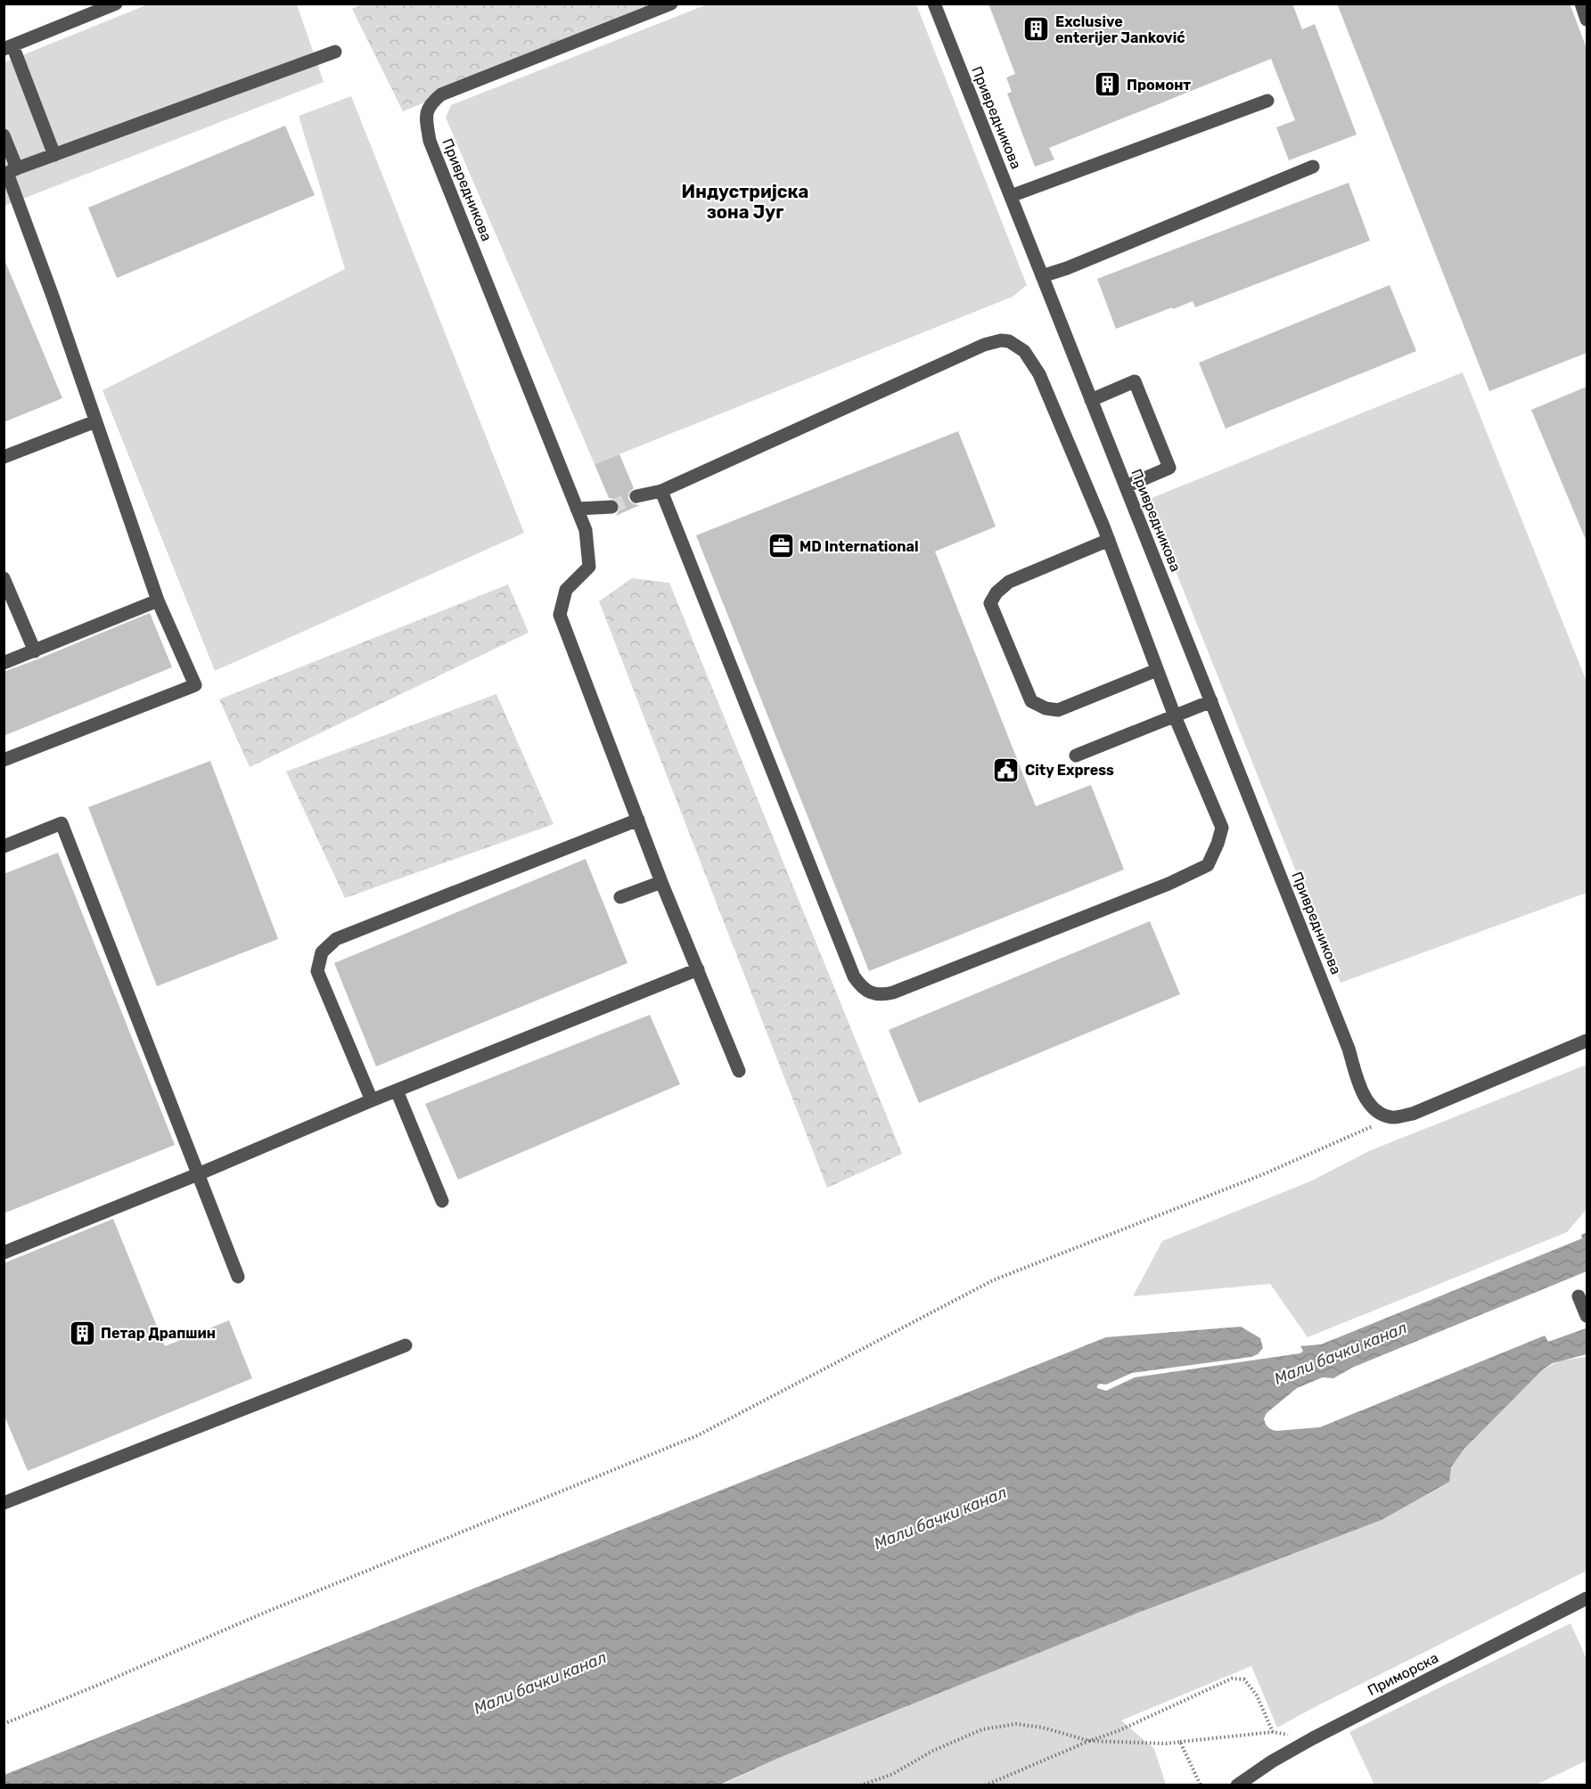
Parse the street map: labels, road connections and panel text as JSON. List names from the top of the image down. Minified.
{"streets":{"street":["Привредникова","Приморска"]},"districts":["Индустријска зона Југ"],"water":["Мали бачки канал"],"places":{"building":["Exclusive enterijer Janković","Промонт","Петар Драпшин"],"office":["MD International"],"public building":["City Express"]}}
